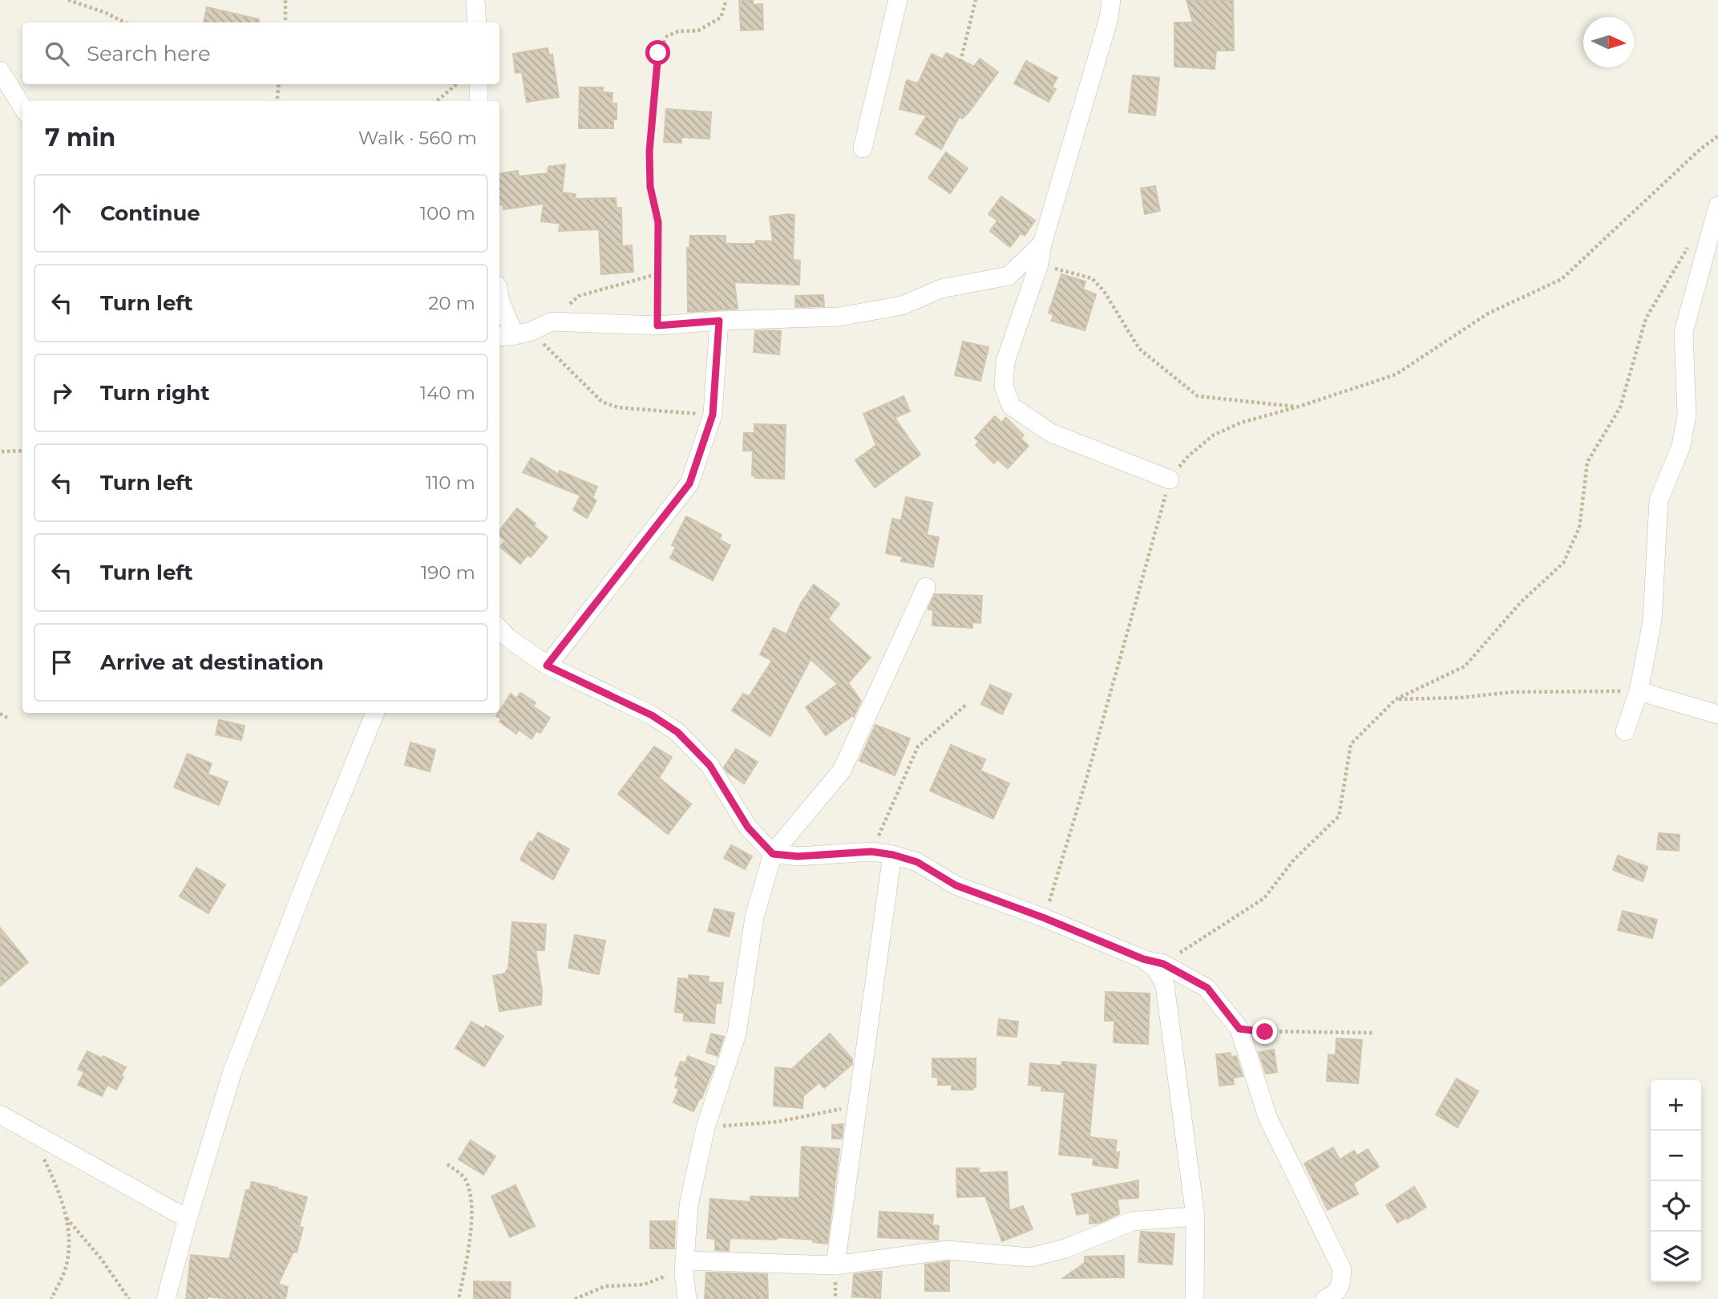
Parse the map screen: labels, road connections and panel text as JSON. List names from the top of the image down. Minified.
{"north":"right","page":{"search":"Search here","heading":["7 min","Walk · 560 m"],"list":[["Continue","100 m"],["Turn left","20 m"],["Turn right","140 m"],["Turn left","110 m"],["Turn left","190 m"],"Arrive at destination"],"map_buttons":["+","−"]}}
